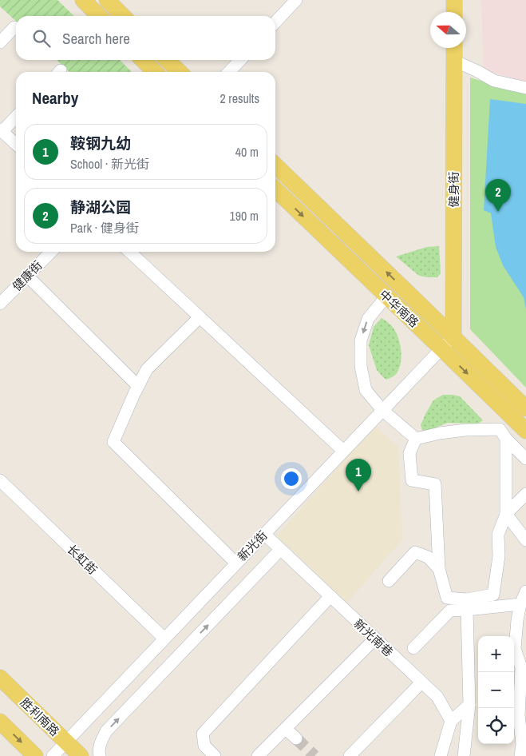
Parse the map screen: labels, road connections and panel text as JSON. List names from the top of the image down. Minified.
{"streets":{"main road":["健身街","中华南路","胜利南路"],"street":["健康街","新光街","长虹街","新光南巷"]},"crossings":[["健身街","中华南路"],["健身街","新光街"],["中华南路","新光街"],["新光街","长虹街"],["新光街","新光南巷"],["新光街","胜利南路"]],"north":"left","page":{"search":"Search here","heading":["Nearby","2 results"],"list":[{"mark":"1","name":"鞍钢九幼","note":"School · 新光街","value":"40 m"},{"mark":"2","name":"静湖公园","note":"Park · 健身街","value":"190 m"}],"pins":["2","1"],"map_buttons":["+","−"]}}
